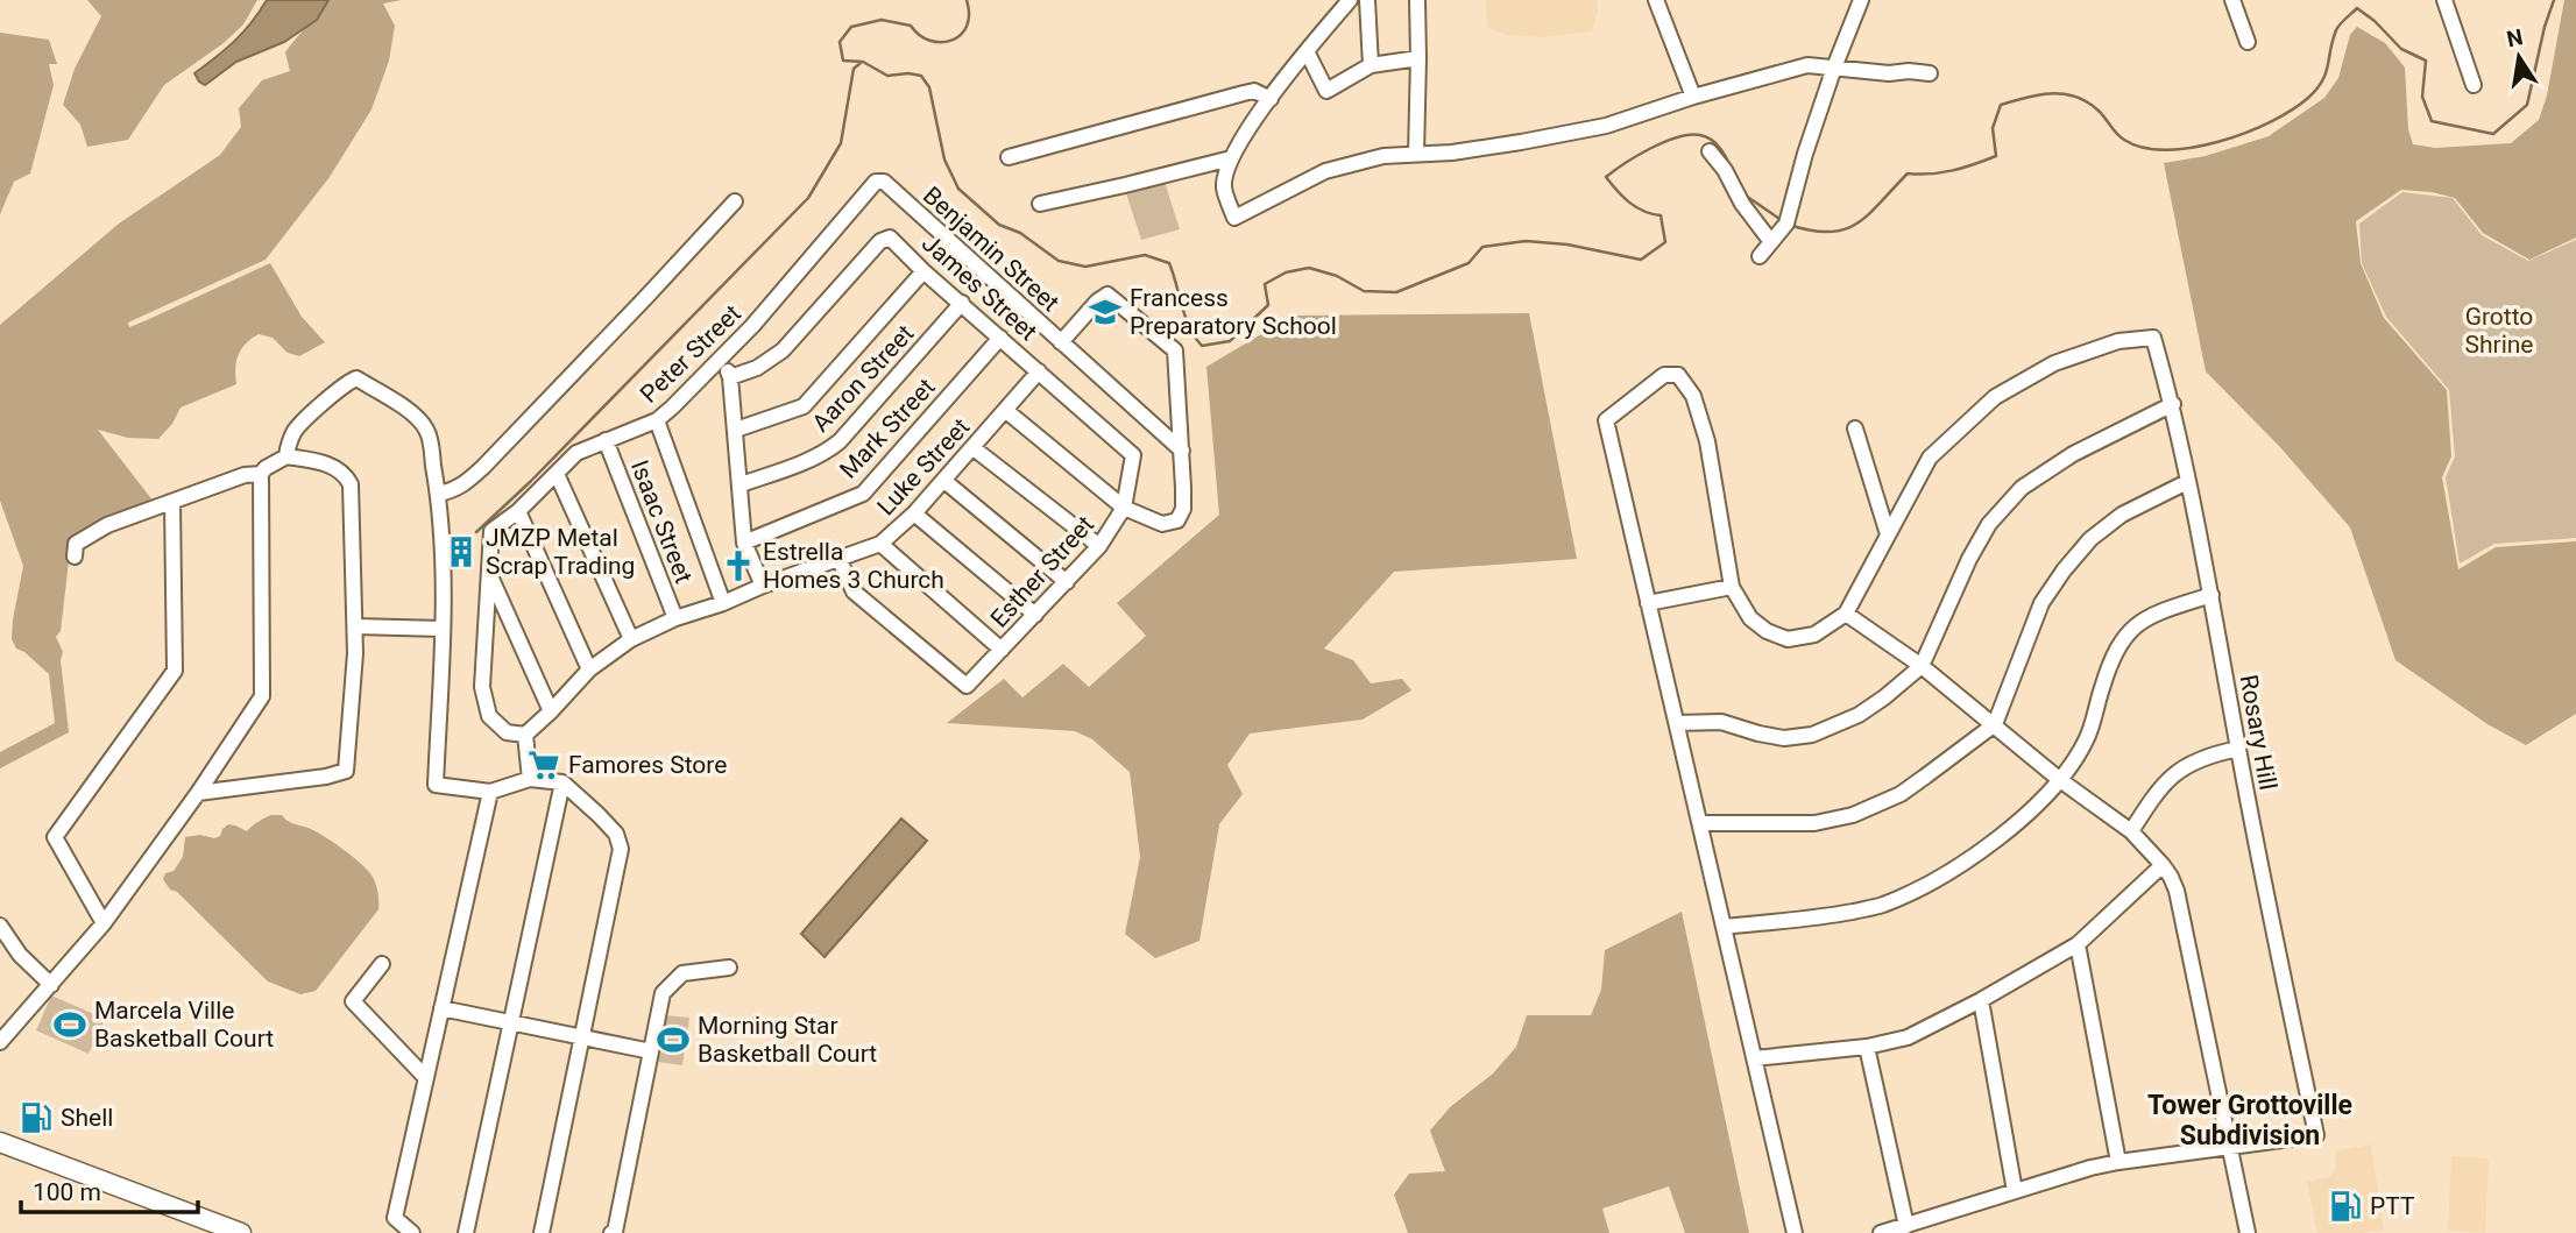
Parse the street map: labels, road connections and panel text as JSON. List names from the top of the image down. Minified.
{"streets":{"street":["Benjamin Street","James Street","Peter Street","Aaron Street","Mark Street","Luke Street","Isaac Street","Esther Street","Rosary Hill"]},"crossings":[["Benjamin Street","Peter Street"],["James Street","Aaron Street"],["James Street","Mark Street"],["James Street","Luke Street"],["James Street","Esther Street"],["Peter Street","Luke Street"],["Peter Street","Isaac Street"],["Luke Street","Isaac Street"],["Luke Street","Esther Street"]],"districts":["Tower Grottoville Subdivision"],"parks":["Grotto Shrine"],"places":{"school or university":["Francess Preparatory School"],"building":["JMZP Metal Scrap Trading"],"church":["Estrella Homes 3 Church"],"supermarket":["Famores Store"],"sports":["Marcela Ville Basketball Court","Morning Star Basketball Court"],"fuel station":["Shell","PTT"]},"scale_bar":"100 m","north":"top"}
